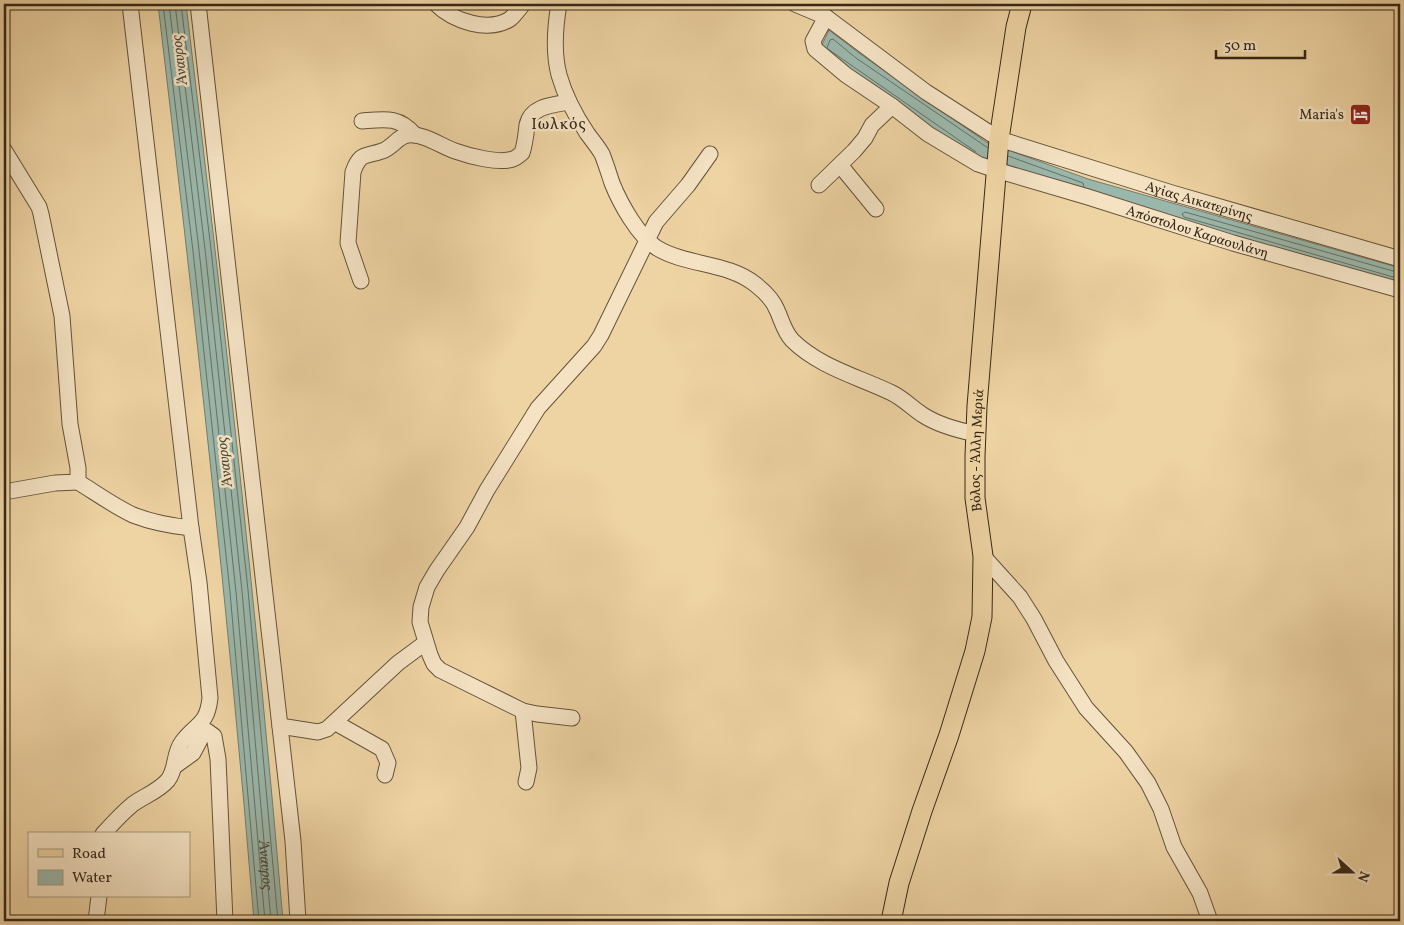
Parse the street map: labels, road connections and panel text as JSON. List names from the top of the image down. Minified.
{"streets":{"main road":["Βόλος - Άλλη Μεριά"],"street":["Αγίας Αικατερίνης","Απόστολου Καραουλάνη"]},"crossings":[["Αγίας Αικατερίνης","Απόστολου Καραουλάνη"],["Αγίας Αικατερίνης","Βόλος - Άλλη Μεριά"],["Απόστολου Καραουλάνη","Βόλος - Άλλη Μεριά"]],"districts":["Ιωλκός"],"water":["Άναυρος"],"places":{"hotel":["Maria's"]},"legend":["Road","Water"],"scale_bar":"50 m","north":"right"}
